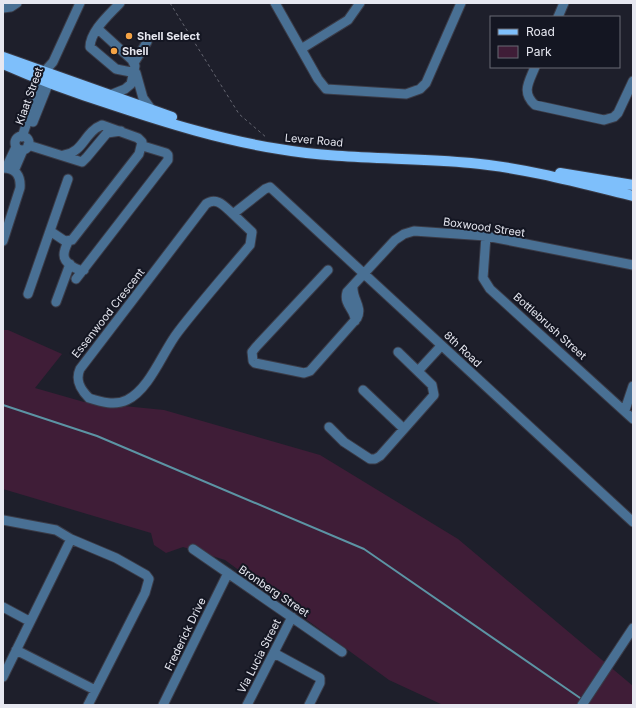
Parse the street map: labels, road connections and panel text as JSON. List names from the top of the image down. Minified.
{"streets":{"main road":["Lever Road"],"street":["Kiaat Street","Boxwood Street","Essenwood Crescent","Bottlebrush Street","8th Road","Bronberg Street","Frederick Drive","Via Lucia Street"]},"crossings":[["Kiaat Street","Lever Road"],["Boxwood Street","Bottlebrush Street"],["Boxwood Street","8th Road"],["Essenwood Crescent","8th Road"],["Bronberg Street","Frederick Drive"],["Bronberg Street","Via Lucia Street"]],"places":["Shell Select","Shell"],"legend":["Road","Park"]}
